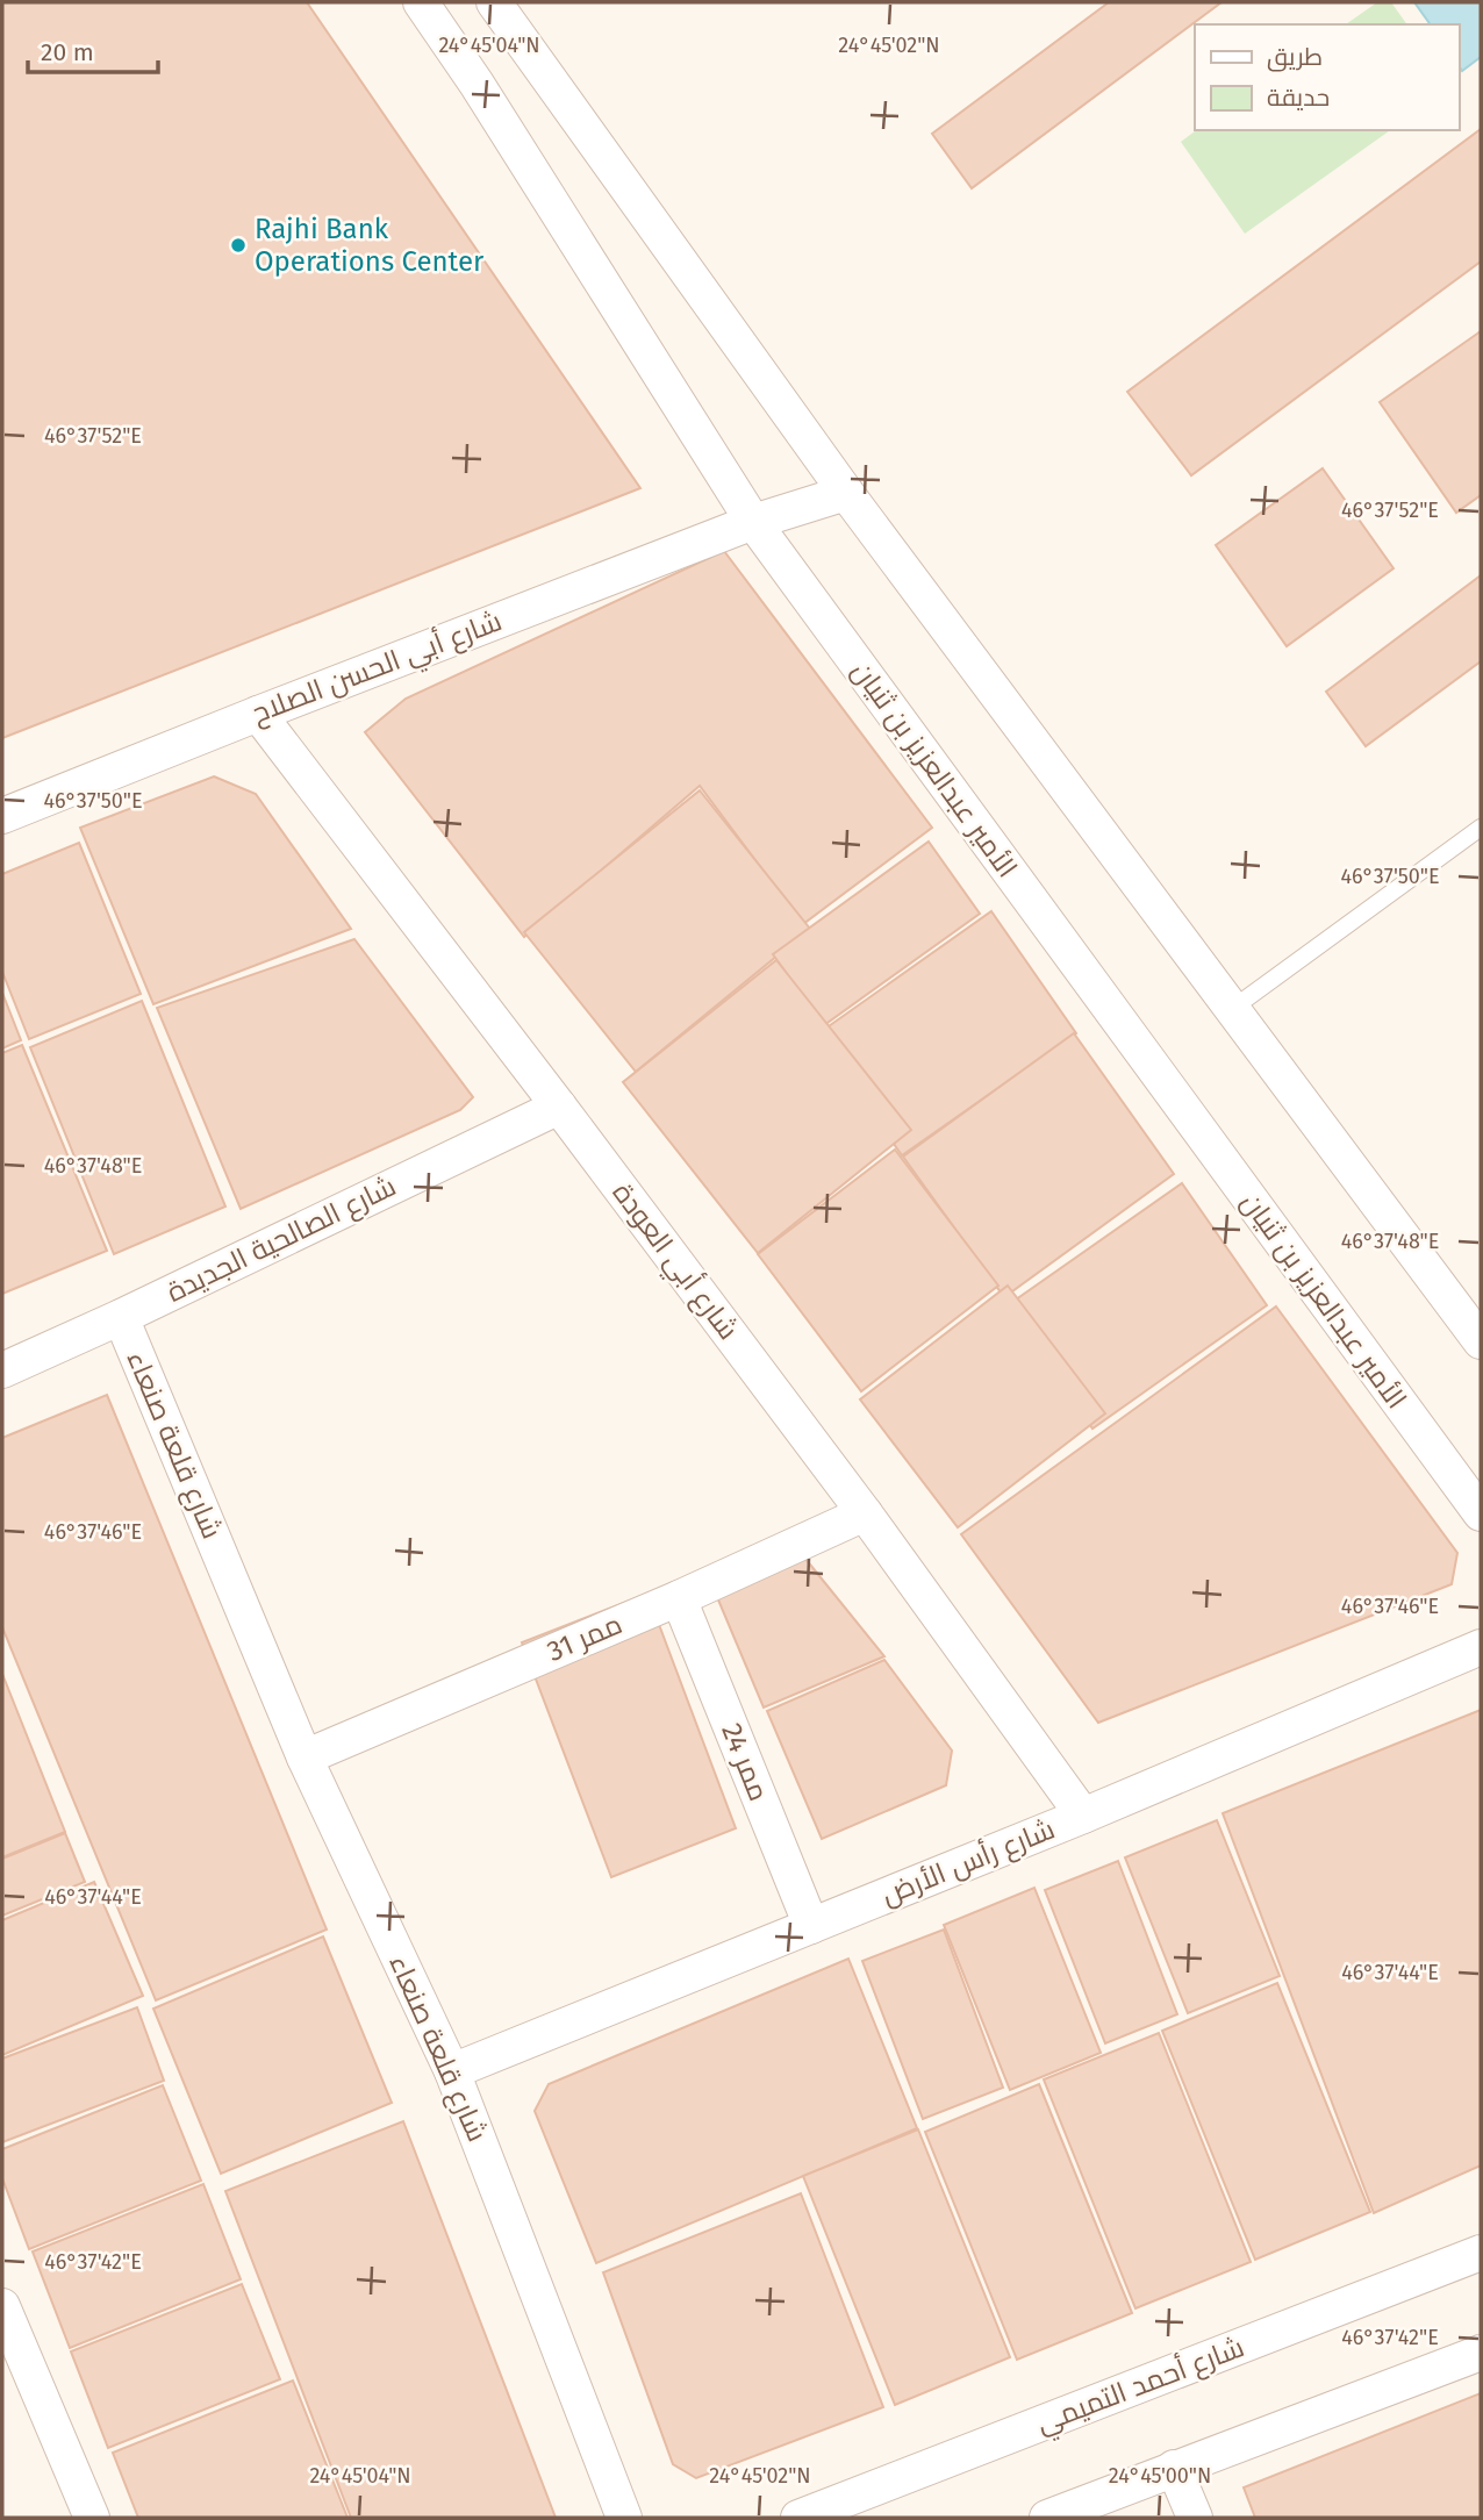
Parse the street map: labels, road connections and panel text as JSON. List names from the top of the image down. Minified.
{"streets":{"street":["شارع أبي الحسن الصلاح","الأمير عبدالعزيز بن ثنيان","شارع الصالحية الجديدة","شارع أبي العودة","شارع قلعة صنعاء","ممر 31","ممر 24","شارع رأس الأرض","شارع أحمد التميمي"]},"crossings":[["شارع أبي الحسن الصلاح","الأمير عبدالعزيز بن ثنيان"],["شارع أبي الحسن الصلاح","شارع أبي العودة"],["شارع الصالحية الجديدة","شارع أبي العودة"],["شارع الصالحية الجديدة","شارع قلعة صنعاء"],["شارع أبي العودة","ممر 31"],["شارع أبي العودة","شارع رأس الأرض"],["شارع قلعة صنعاء","ممر 31"],["شارع قلعة صنعاء","شارع رأس الأرض"],["ممر 31","ممر 24"],["ممر 24","شارع رأس الأرض"]],"places":["Rajhi Bank Operations Center"],"legend":["طريق","حديقة"],"scale_bar":"20 m","coordinates":["24°45'04\"N","24°45'02\"N","46°37'52\"E","46°37'50\"E","46°37'48\"E","46°37'46\"E","46°37'44\"E","46°37'42\"E","24°45'00\"N"]}
